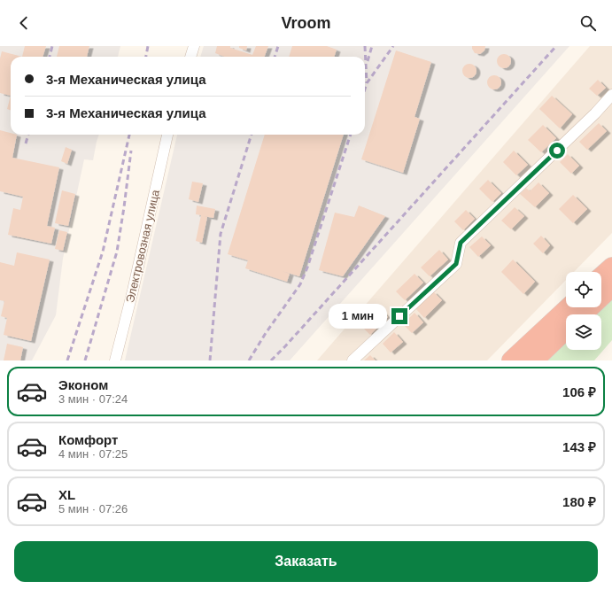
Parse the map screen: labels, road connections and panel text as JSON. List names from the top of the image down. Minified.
{"streets":{"street":["Электровозная улица"]},"page":{"header":"Vroom","banner":["3-я Механическая улица","3-я Механическая улица"],"bubble":"1 мин","list":[{"name":"Эконом","note":"3 мин · 07:24","value":"106 ₽"},{"name":"Комфорт","note":"4 мин · 07:25","value":"143 ₽"},{"name":"XL","note":"5 мин · 07:26","value":"180 ₽"}],"buttons":"Заказать"}}
